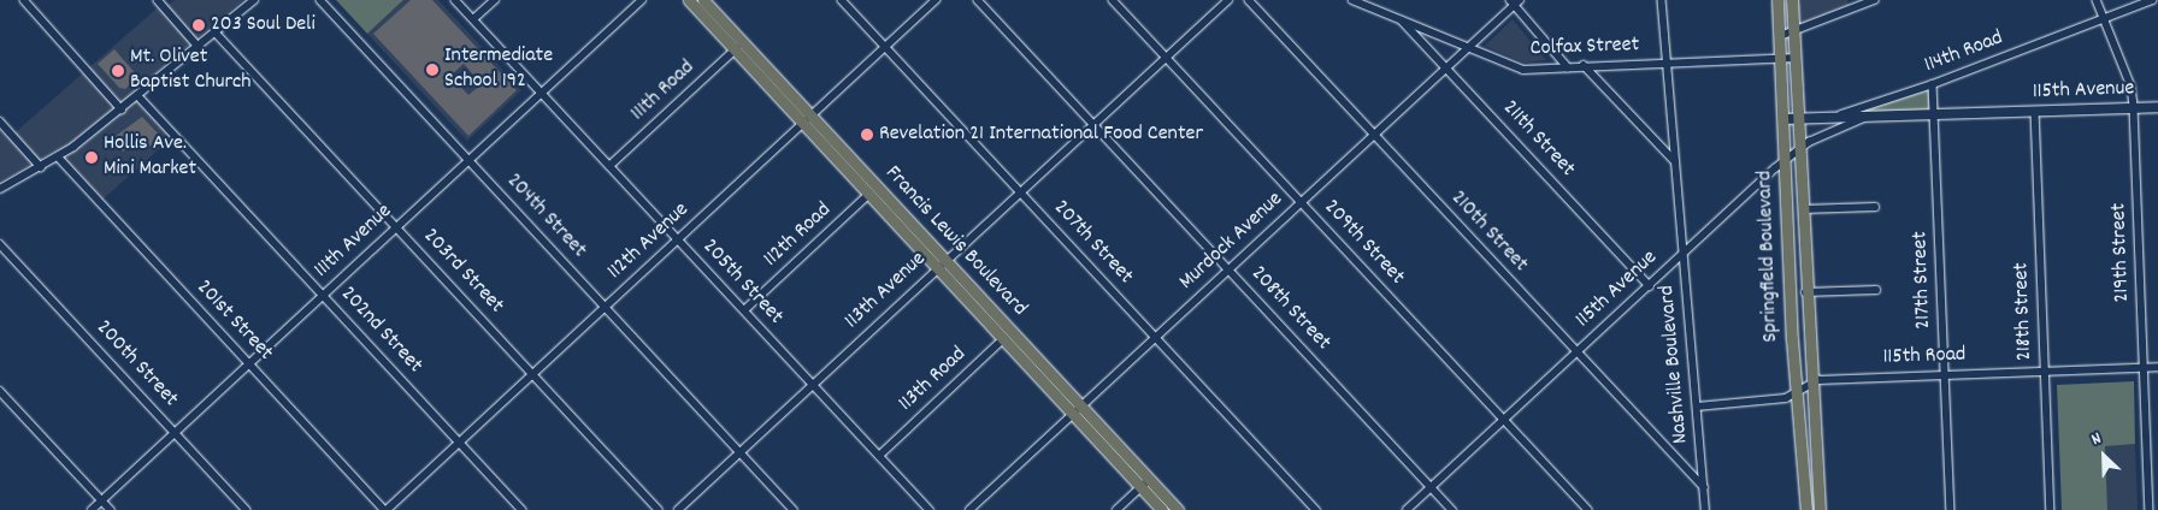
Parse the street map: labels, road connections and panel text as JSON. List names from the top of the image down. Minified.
{"streets":{"main road":["114th Road","115th Avenue","Francis Lewis Boulevard","Springfield Boulevard"],"street":["Colfax Street","111th Road","211th Street","204th Street","210th Street","112th Road","111th Avenue","112th Avenue","Murdock Avenue","207th Street","209th Street","219th Street","203rd Street","217th Street","205th Street","113th Avenue","208th Street","218th Street","201st Street","202nd Street","115th Road","200th Street","Nashville Boulevard","113th Road"]},"crossings":[["Colfax Street","211th Street"],["Colfax Street","Murdock Avenue"],["Colfax Street","Springfield Boulevard"],["Colfax Street","Nashville Boulevard"],["114th Road","115th Avenue"],["114th Road","219th Street"],["114th Road","Springfield Boulevard"],["114th Road","217th Street"],["111th Road","Francis Lewis Boulevard"],["111th Road","205th Street"],["115th Avenue","211th Street"],["115th Avenue","210th Street"],["115th Avenue","209th Street"],["115th Avenue","219th Street"],["115th Avenue","Springfield Boulevard"],["115th Avenue","217th Street"],["115th Avenue","208th Street"],["115th Avenue","218th Street"],["115th Avenue","Nashville Boulevard"],["211th Street","Murdock Avenue"],["204th Street","111th Avenue"],["204th Street","112th Avenue"],["204th Street","113th Avenue"],["210th Street","Murdock Avenue"],["210th Street","Nashville Boulevard"],["112th Road","Francis Lewis Boulevard"],["112th Road","205th Street"],["111th Avenue","203rd Street"],["111th Avenue","205th Street"],["111th Avenue","201st Street"],["111th Avenue","202nd Street"],["111th Avenue","200th Street"],["112th Avenue","Francis Lewis Boulevard"],["112th Avenue","207th Street"],["112th Avenue","203rd Street"],["112th Avenue","205th Street"],["112th Avenue","201st Street"],["112th Avenue","202nd Street"],["Francis Lewis Boulevard","Murdock Avenue"],["Francis Lewis Boulevard","113th Avenue"],["Francis Lewis Boulevard","113th Road"],["Murdock Avenue","207th Street"],["Murdock Avenue","209th Street"],["Murdock Avenue","208th Street"],["207th Street","113th Avenue"],["209th Street","113th Avenue"],["219th Street","115th Road"],["Springfield Boulevard","115th Road"],["217th Street","115th Road"],["205th Street","113th Avenue"],["205th Street","113th Road"],["113th Avenue","208th Street"],["218th Street","115th Road"],["115th Road","Nashville Boulevard"]],"places":["203 Soul Deli","Intermediate School 192","Mt. Olivet Baptist Church","Revelation 21 International Food Center","Hollis Ave. Mini Market"],"north":"top left"}
